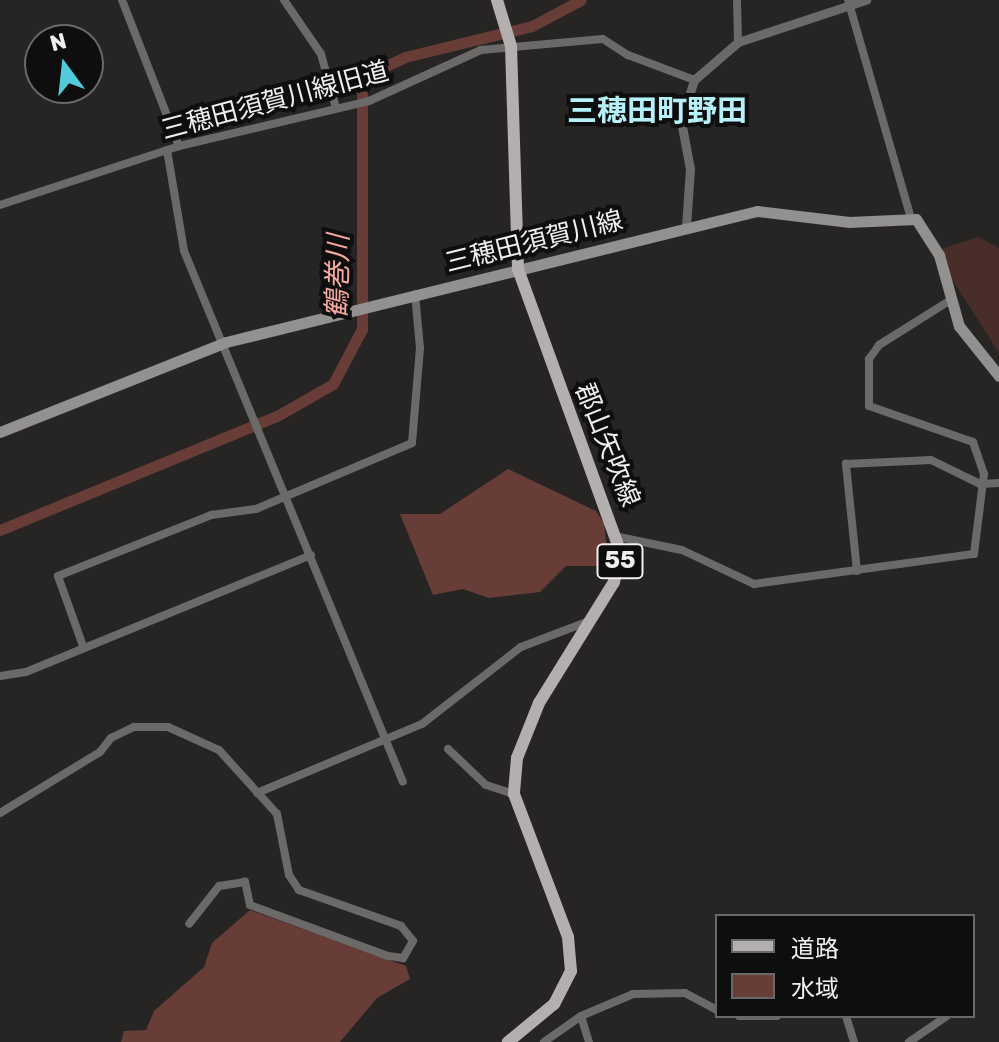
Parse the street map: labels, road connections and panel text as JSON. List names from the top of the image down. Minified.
{"streets":{"main road":["三穂田須賀川線","郡山矢吹線","55"],"street":["三穂田須賀川線旧道"]},"crossings":[["三穂田須賀川線旧道","郡山矢吹線"],["三穂田須賀川線","郡山矢吹線"]],"districts":["三穂田町野田"],"water":["鶴巻川"],"legend":["道路","水域"],"north":"top"}
